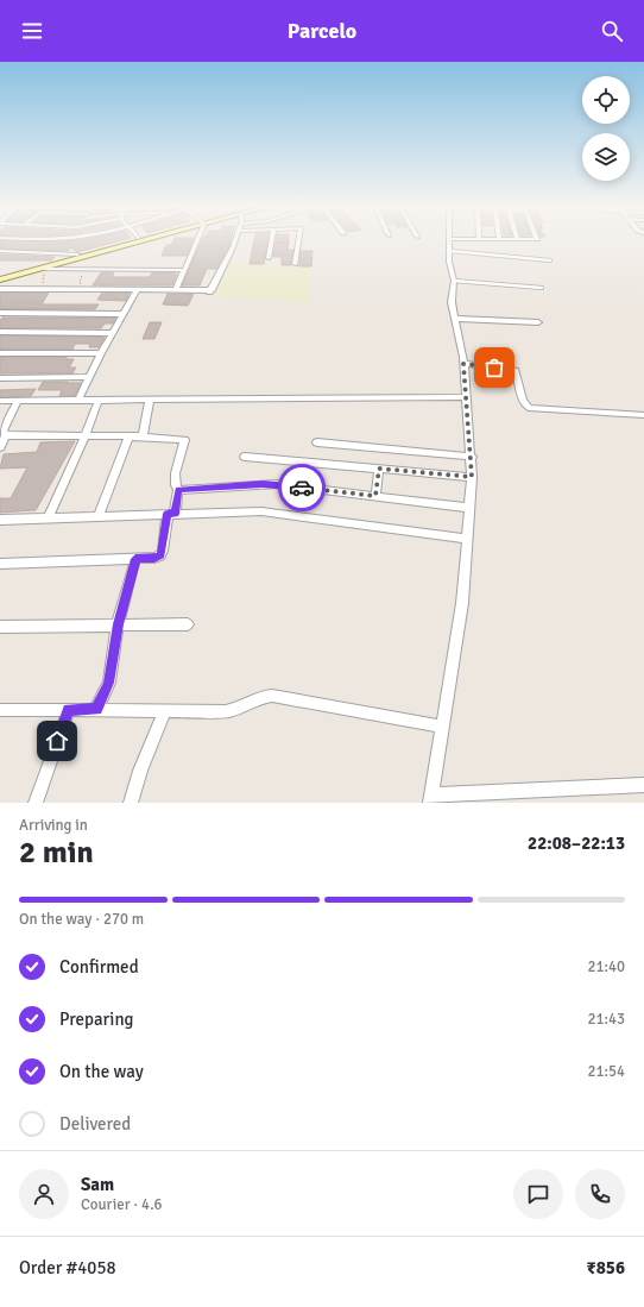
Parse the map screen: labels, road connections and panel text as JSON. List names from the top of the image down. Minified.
{"page":{"header":"Parcelo","heading":["2 min","Arriving in","22:08–22:13"],"panel":["Sam","Courier · 4.6","Order #4058","₹856"],"bar":"On the way · 270 m","list":[["Confirmed","21:40"],["Preparing","21:43"],["On the way","21:54"],"Delivered"]}}
